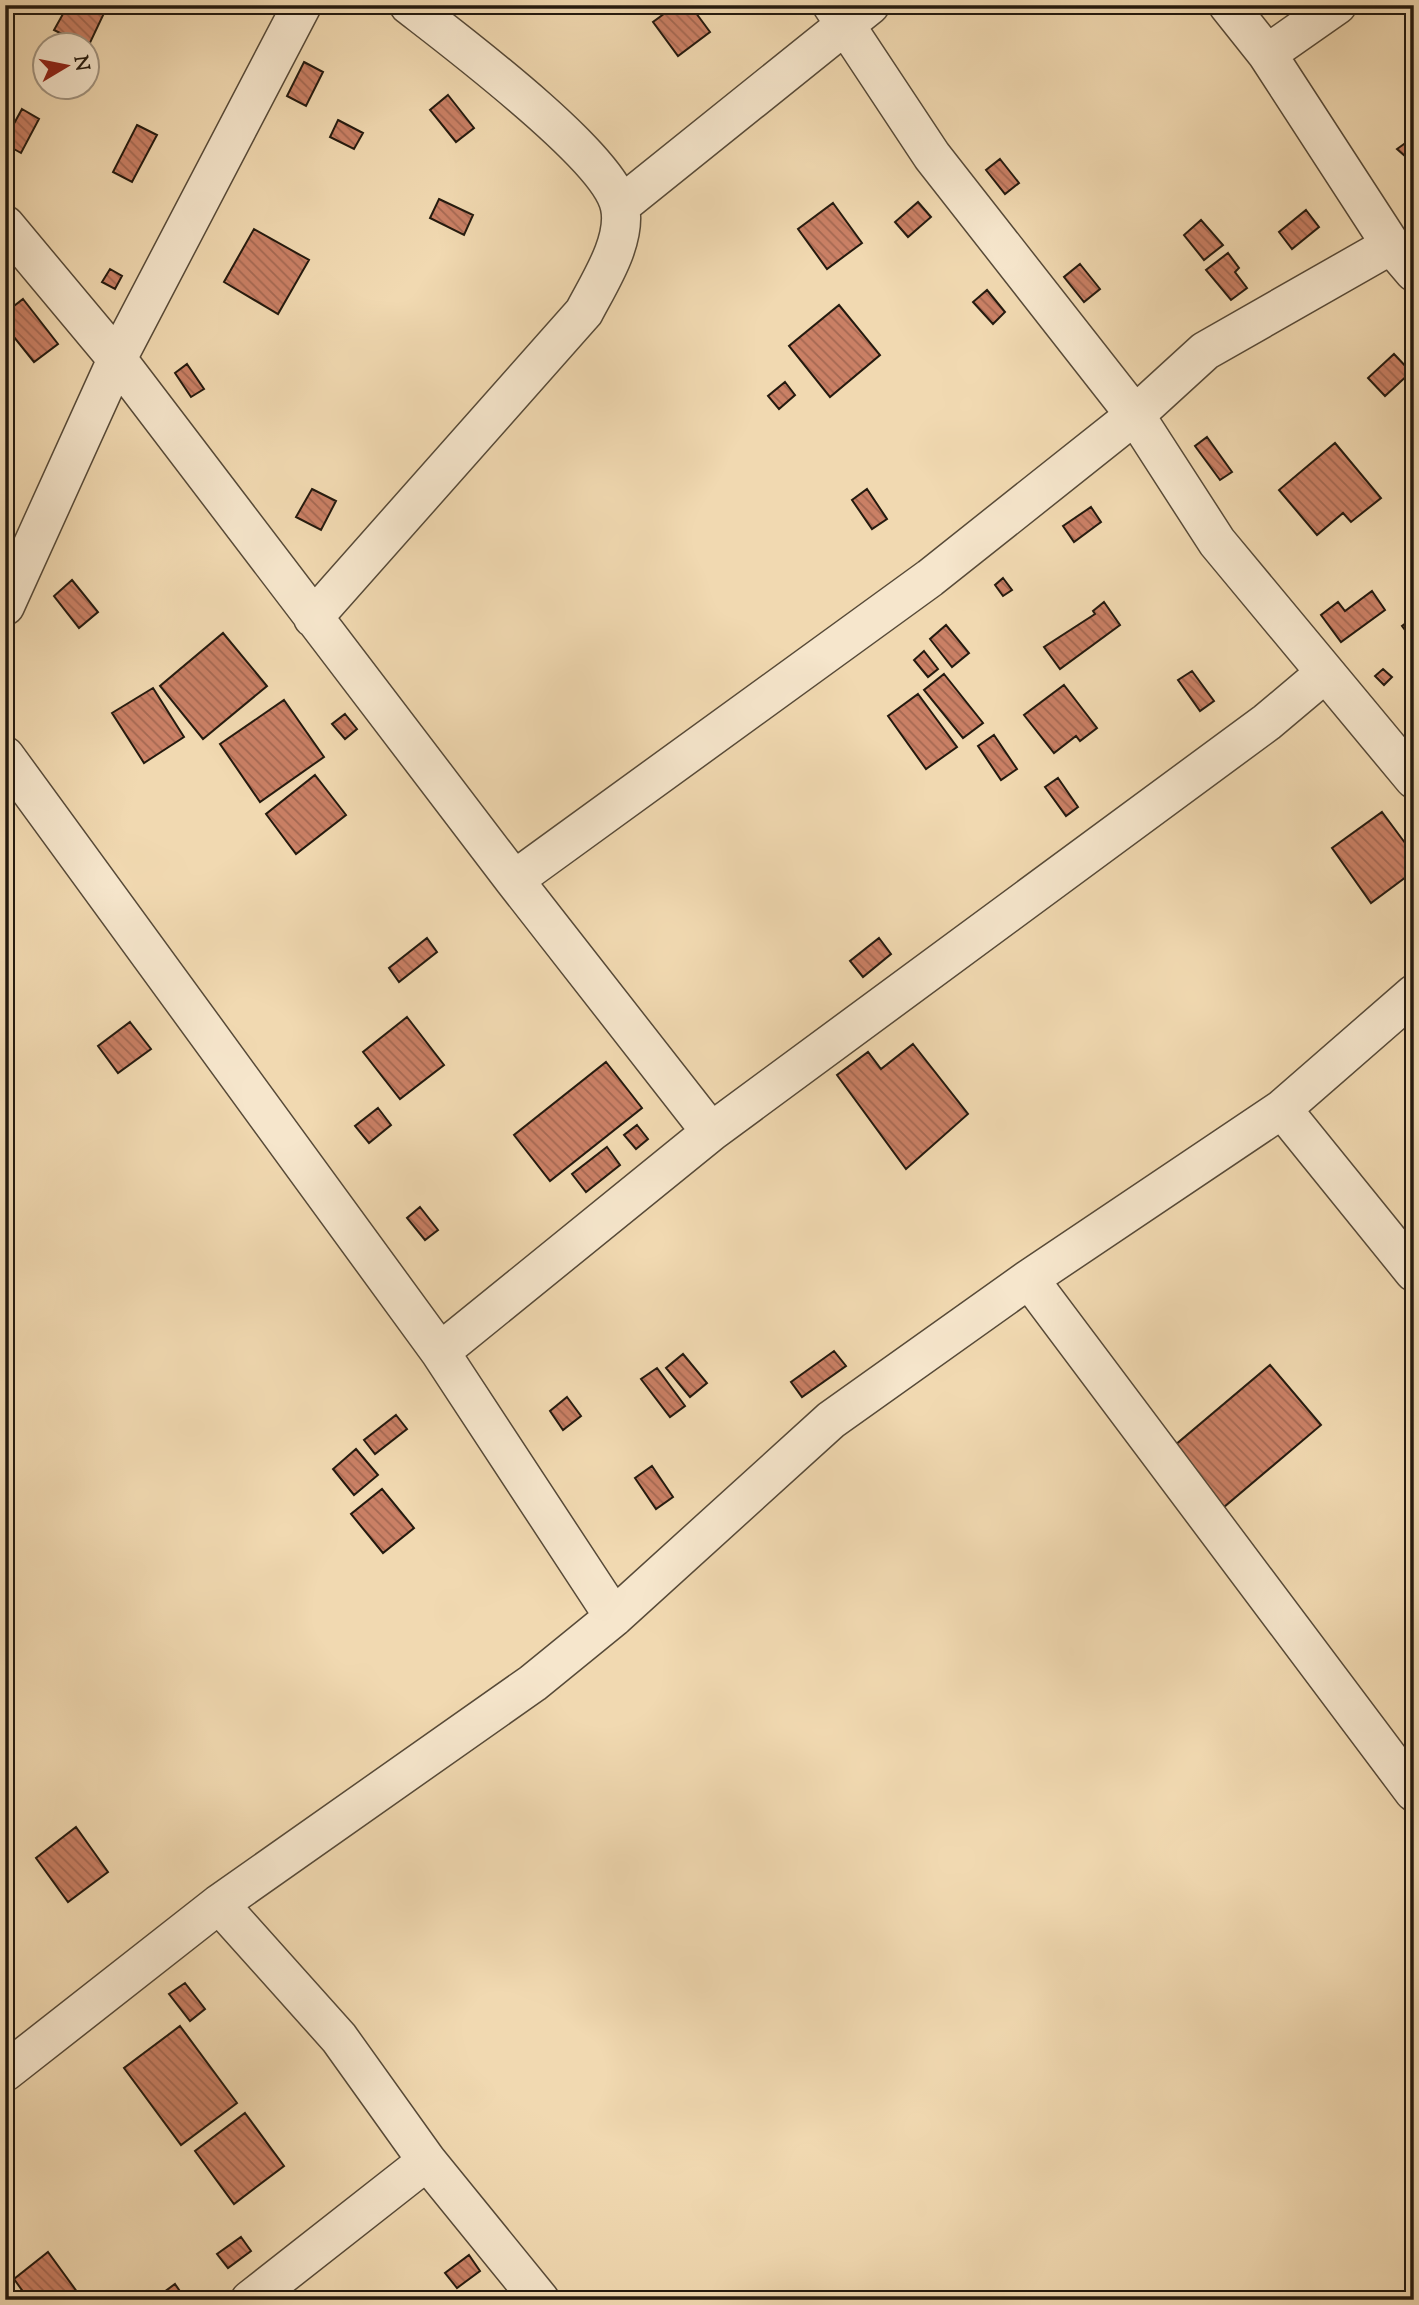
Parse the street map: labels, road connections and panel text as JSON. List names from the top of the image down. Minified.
{"north":"right"}
